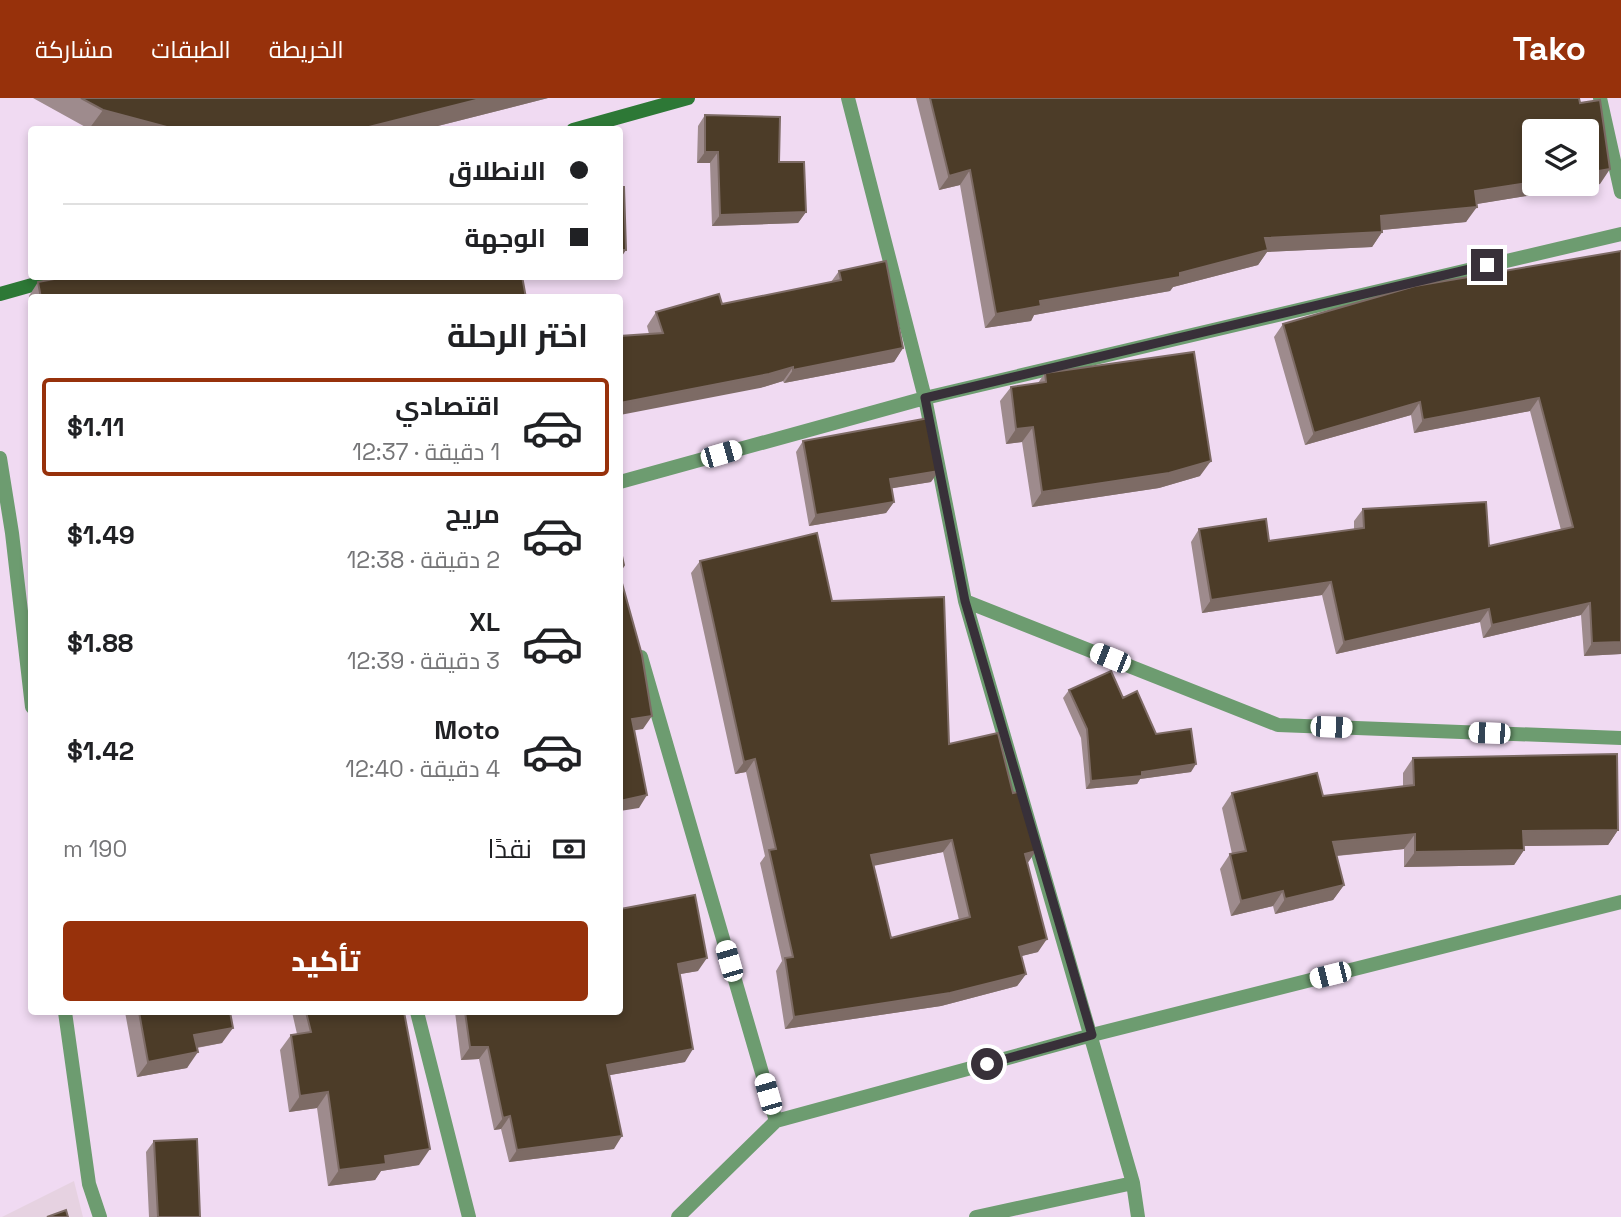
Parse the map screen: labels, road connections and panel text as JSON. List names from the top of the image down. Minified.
{"page":{"header":"Tako","nav":["الخريطة","الطبقات","مشاركة"],"banner":["الانطلاق","الوجهة"],"heading":"اختر الرحلة","list":[{"name":"اقتصادي","note":"1 دقيقة · 12:37","value":"$1.11"},{"name":"مريح","note":"2 دقيقة · 12:38","value":"$1.49"},{"name":"XL","note":"3 دقيقة · 12:39","value":"$1.88"},{"name":"Moto","note":"4 دقيقة · 12:40","value":"$1.42"}],"pay":["نقدًا","190 m"],"buttons":"تأكيد"}}
